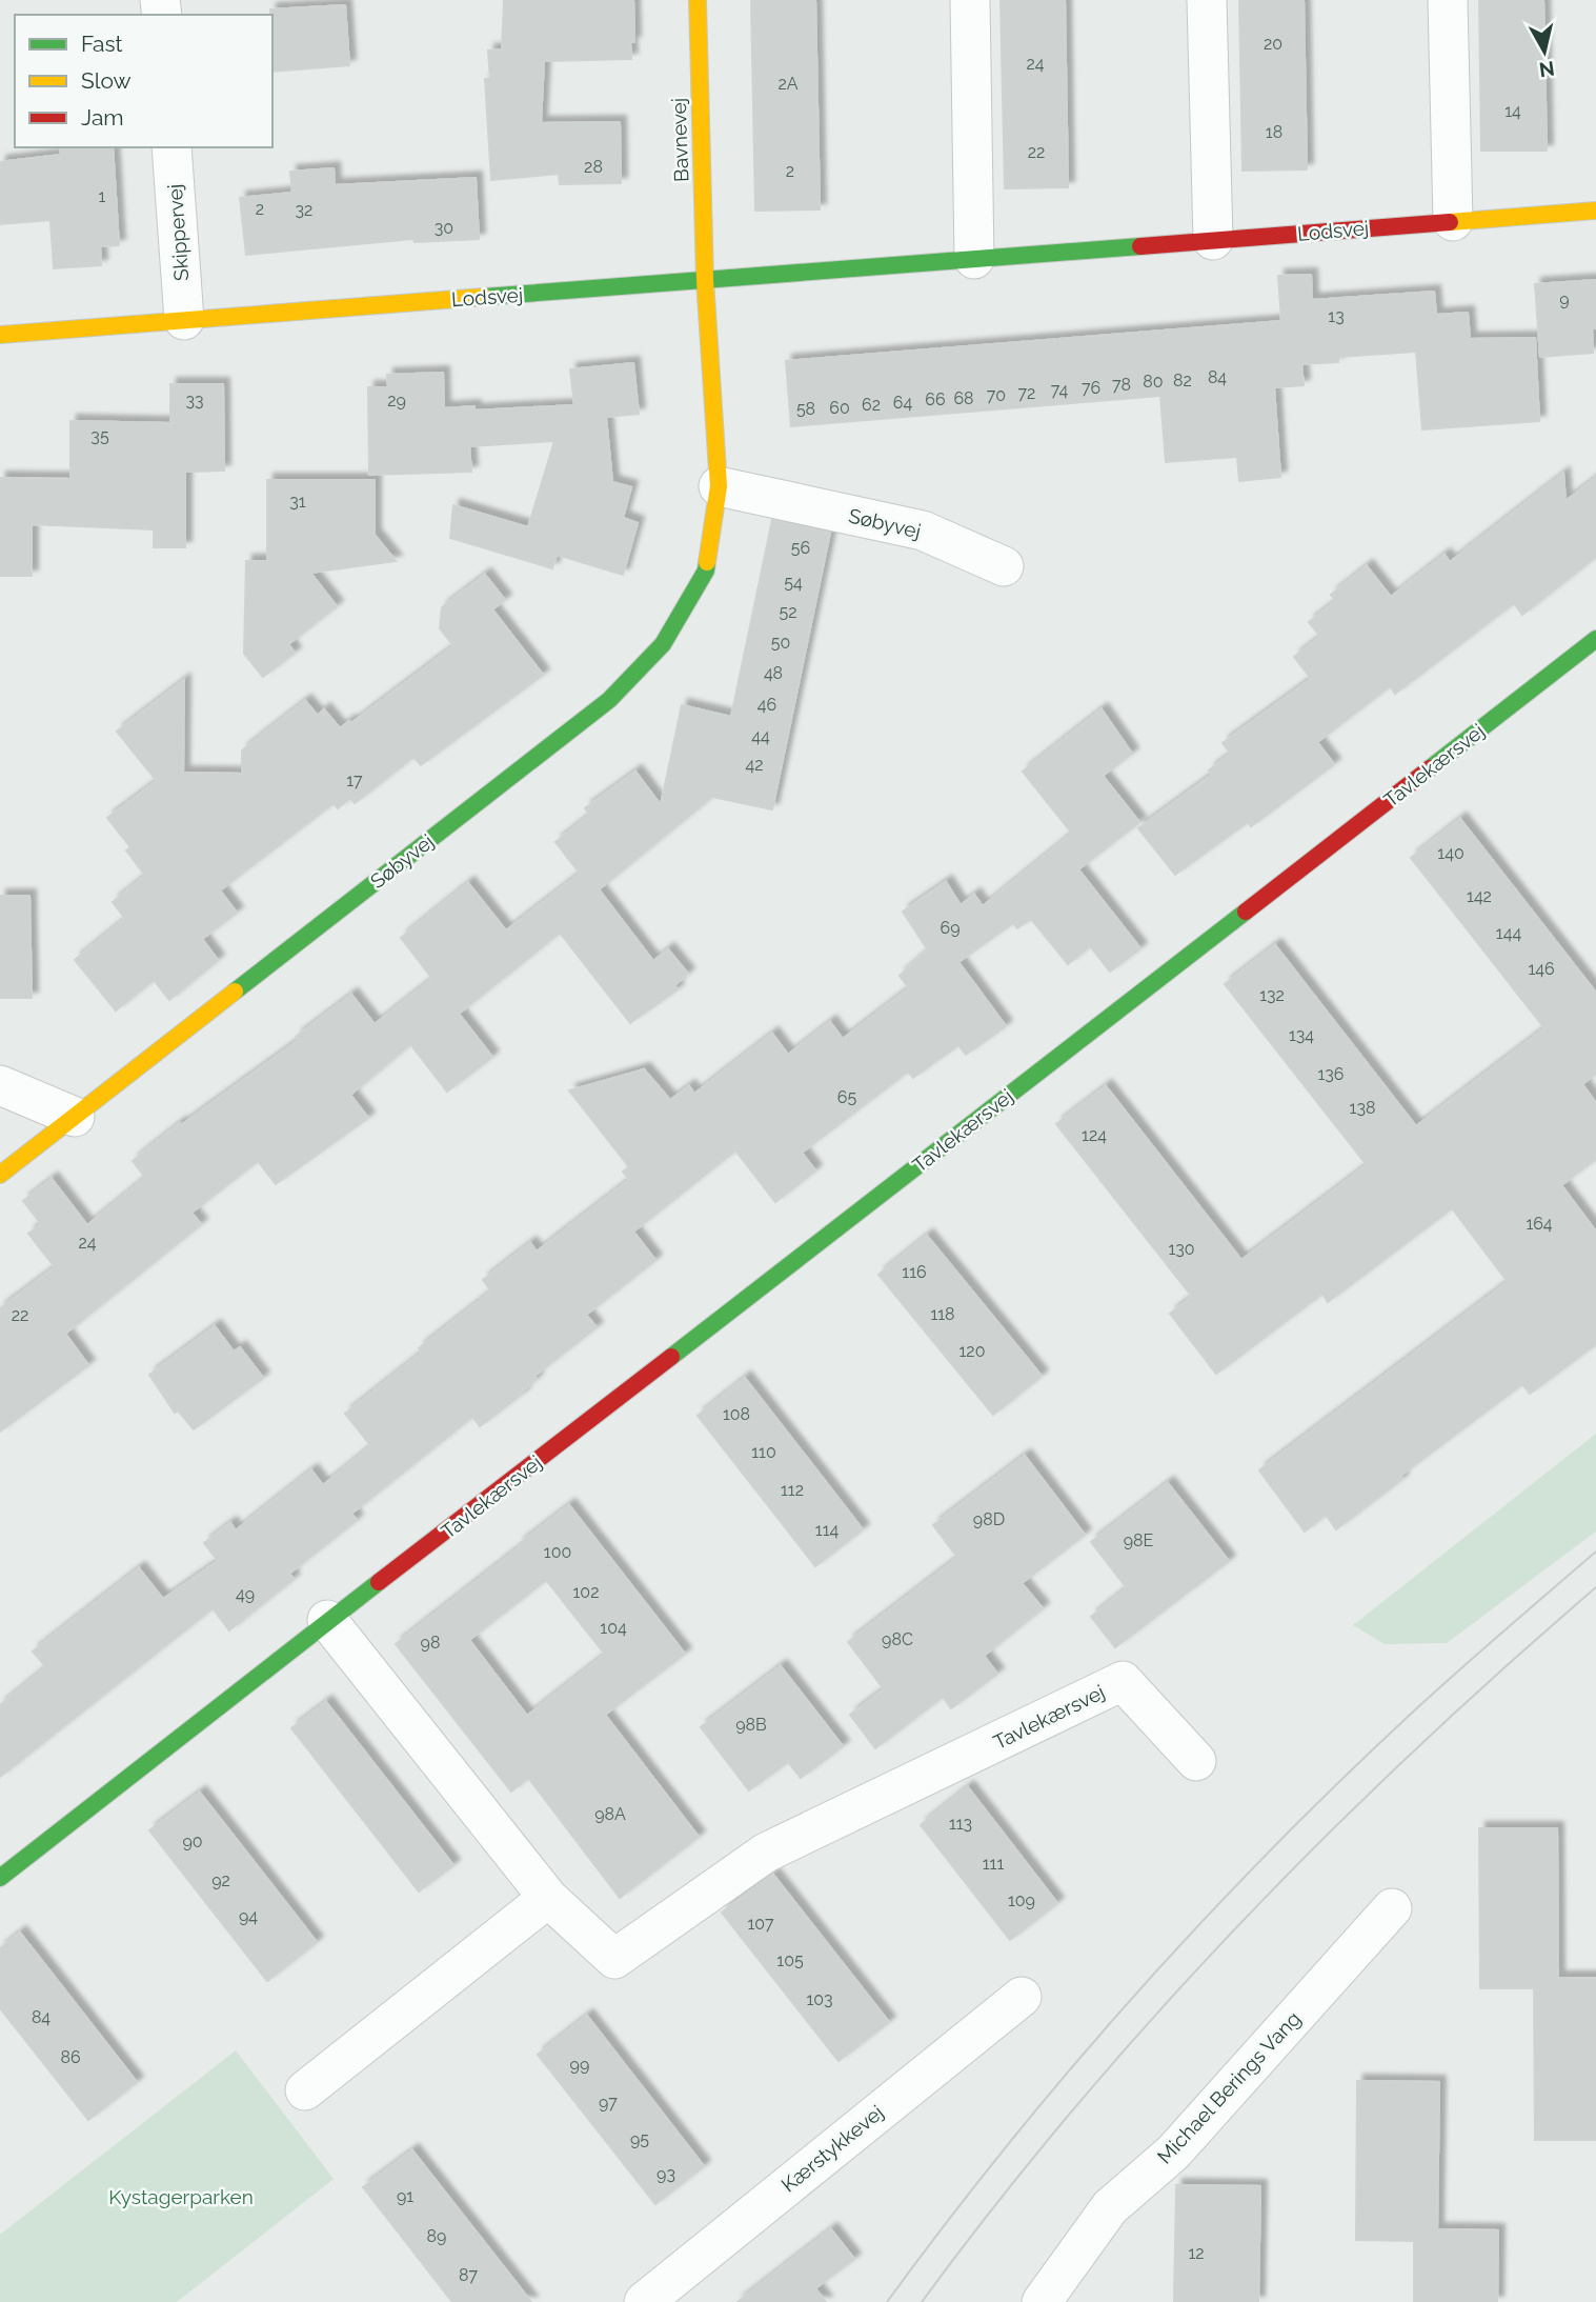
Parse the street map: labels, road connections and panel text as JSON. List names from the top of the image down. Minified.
{"streets":{"street":["Bavnevej","Lodsvej","Skippervej","Søbyvej","Tavlekærsvej","Michael Berings Vang","Kærstykkevej"]},"crossings":[["Bavnevej","Lodsvej"],["Bavnevej","Søbyvej"],["Lodsvej","Skippervej"],["Lodsvej","Søbyvej"]],"parks":["Kystagerparken"],"house_numbers":["20","24","2A","14","18","22","28","2","1","2","32","30","9","13","84","82","80","78","76","74","72","70","68","66","33","29","64","62","60","58","35","31","56","54","52","50","48","46","44","42","17","140","142","69","144","146","132","134","136","65","138","124","164","24","130","116","118","22","120","108","110","112","98D","114","98E","100","102","49","104","98C","98","98B","98A","113","90","111","92","109","94","107","105","103","84","86","99","97","95","93","91","89","12","87"],"legend":["Fast","Slow","Jam"],"north":"bottom"}
